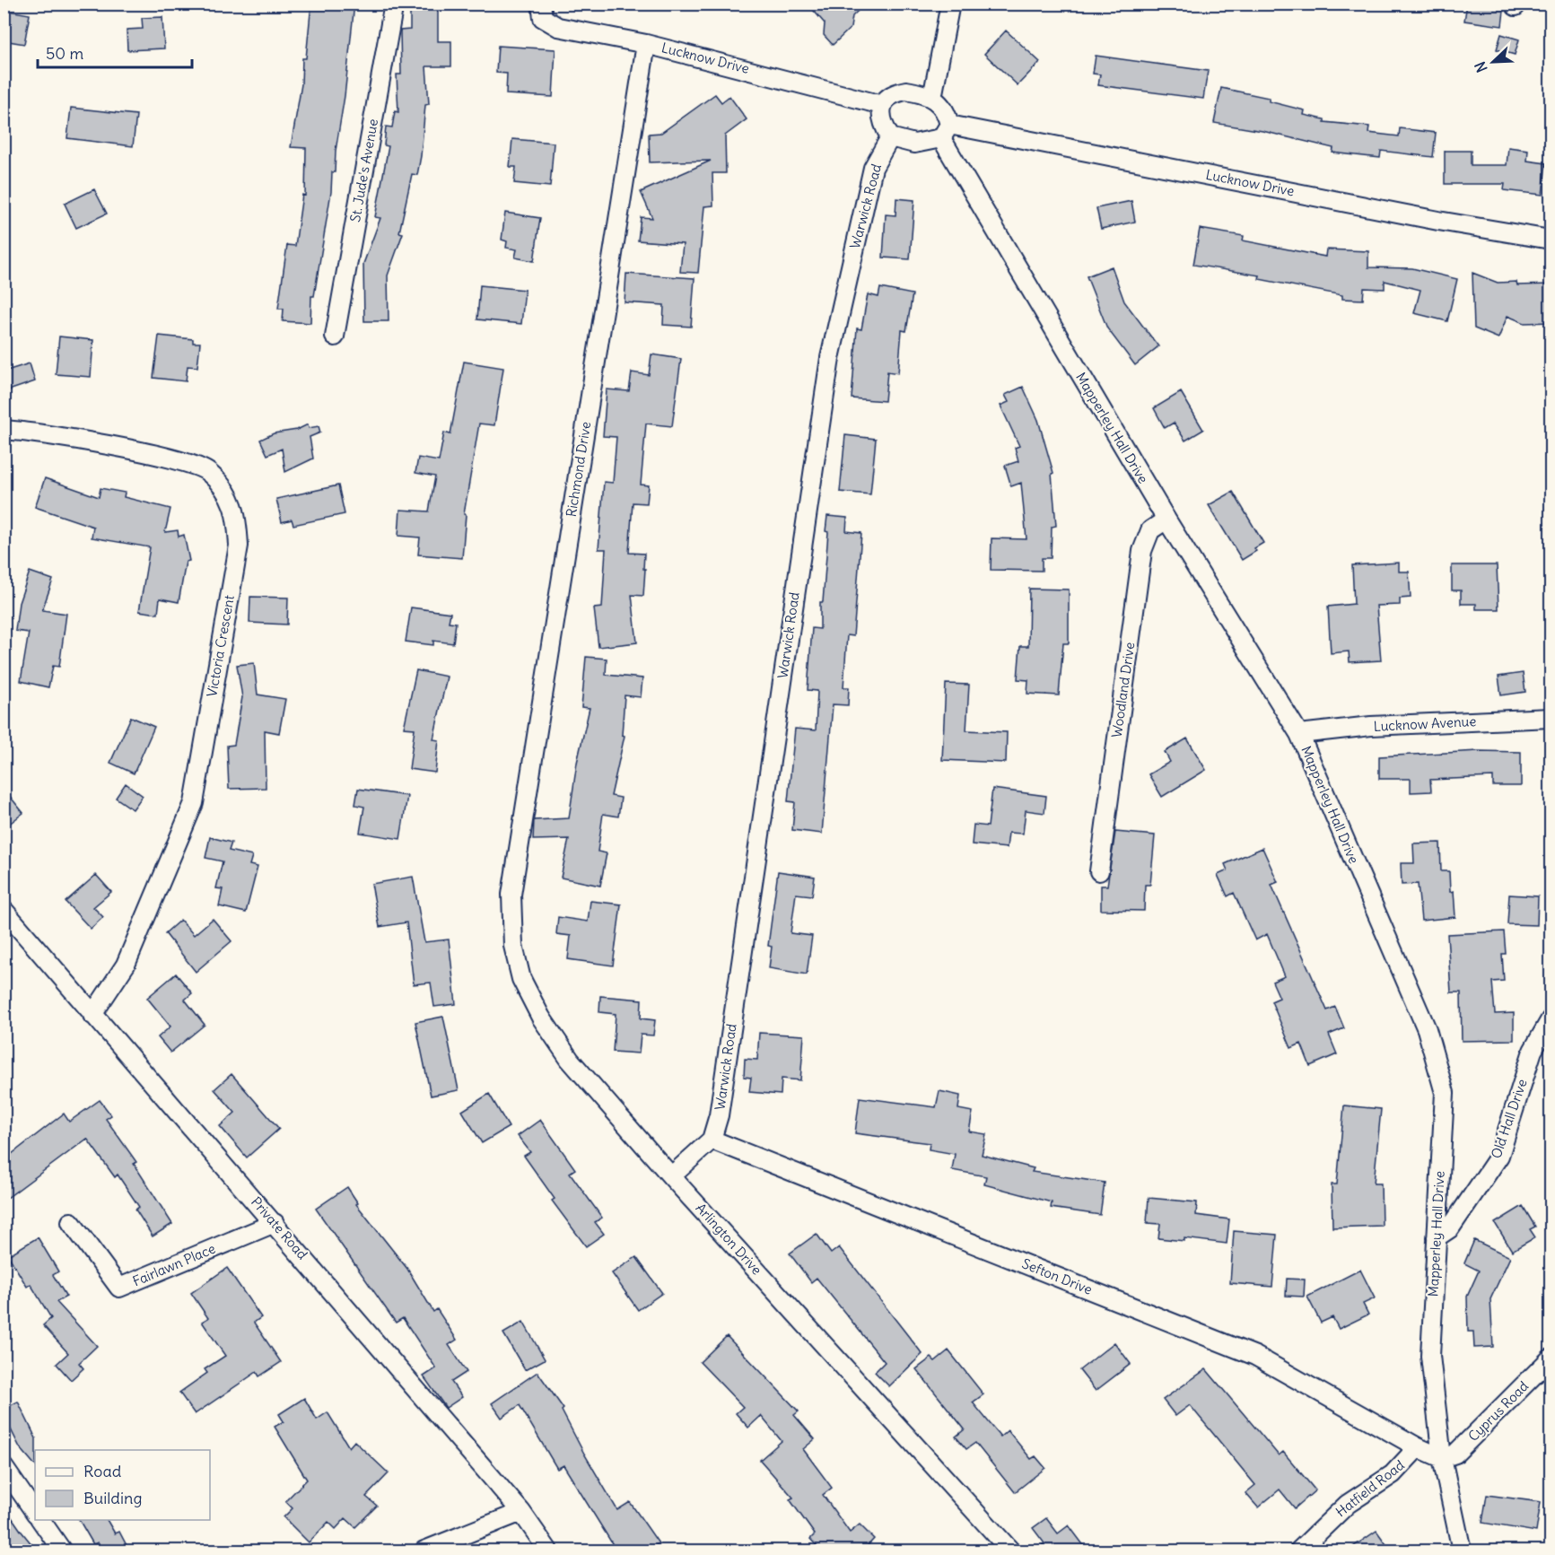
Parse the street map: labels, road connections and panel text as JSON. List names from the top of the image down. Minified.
{"streets":{"street":["Lucknow Drive","St. Jude's Avenue","Warwick Road","Mapperley Hall Drive","Richmond Drive","Victoria Crescent","Woodland Drive","Lucknow Avenue","Old Hall Drive","Private Road","Arlington Drive","Fairlawn Place","Sefton Drive","Cyprus Road","Hatfield Road"]},"crossings":[["Lucknow Drive","Warwick Road"],["Lucknow Drive","Mapperley Hall Drive"],["Lucknow Drive","Richmond Drive"],["Warwick Road","Mapperley Hall Drive"],["Warwick Road","Sefton Drive"],["Mapperley Hall Drive","Woodland Drive"],["Mapperley Hall Drive","Lucknow Avenue"],["Mapperley Hall Drive","Old Hall Drive"],["Mapperley Hall Drive","Sefton Drive"],["Mapperley Hall Drive","Cyprus Road"],["Richmond Drive","Arlington Drive"],["Victoria Crescent","Private Road"],["Private Road","Fairlawn Place"],["Sefton Drive","Cyprus Road"],["Sefton Drive","Hatfield Road"]],"legend":["Road","Building"],"scale_bar":"50 m","north":"bottom left"}
